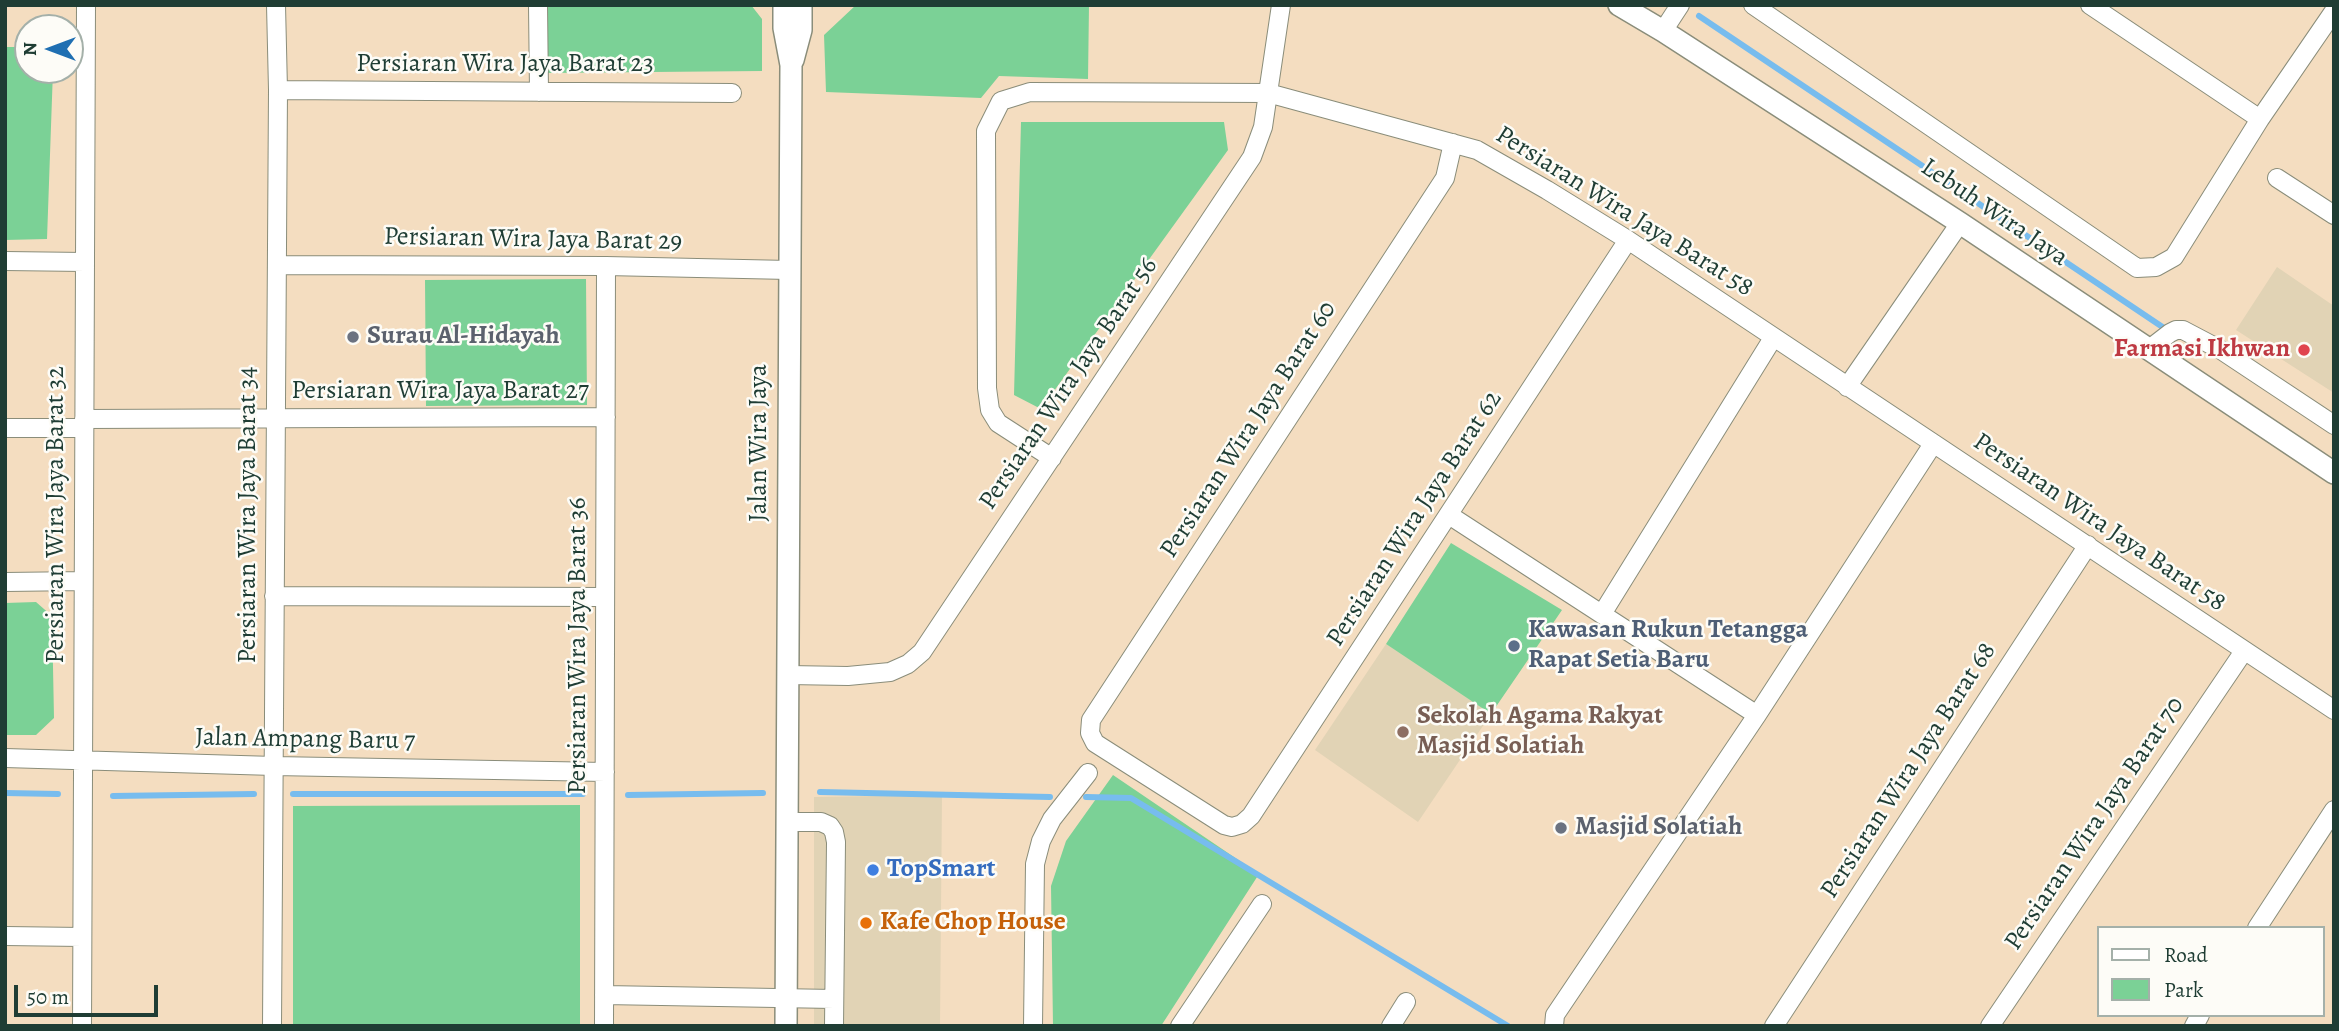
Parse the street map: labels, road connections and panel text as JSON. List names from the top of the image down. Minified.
{"streets":{"street":["Persiaran Wira Jaya Barat 23","Persiaran Wira Jaya Barat 58","Lebuh Wira Jaya","Persiaran Wira Jaya Barat 29","Persiaran Wira Jaya Barat 56","Persiaran Wira Jaya Barat 27","Persiaran Wira Jaya Barat 60","Jalan Wira Jaya","Persiaran Wira Jaya Barat 32","Persiaran Wira Jaya Barat 34","Persiaran Wira Jaya Barat 62","Persiaran Wira Jaya Barat 36","Jalan Ampang Baru 7","Persiaran Wira Jaya Barat 68","Persiaran Wira Jaya Barat 70"]},"crossings":[["Persiaran Wira Jaya Barat 23","Persiaran Wira Jaya Barat 34"],["Persiaran Wira Jaya Barat 58","Persiaran Wira Jaya Barat 56"],["Persiaran Wira Jaya Barat 58","Persiaran Wira Jaya Barat 60"],["Persiaran Wira Jaya Barat 58","Persiaran Wira Jaya Barat 62"],["Persiaran Wira Jaya Barat 58","Persiaran Wira Jaya Barat 68"],["Persiaran Wira Jaya Barat 58","Persiaran Wira Jaya Barat 70"],["Persiaran Wira Jaya Barat 29","Jalan Wira Jaya"],["Persiaran Wira Jaya Barat 29","Persiaran Wira Jaya Barat 34"],["Persiaran Wira Jaya Barat 29","Persiaran Wira Jaya Barat 36"],["Persiaran Wira Jaya Barat 56","Jalan Wira Jaya"],["Persiaran Wira Jaya Barat 27","Persiaran Wira Jaya Barat 32"],["Persiaran Wira Jaya Barat 27","Persiaran Wira Jaya Barat 34"],["Persiaran Wira Jaya Barat 27","Persiaran Wira Jaya Barat 36"],["Persiaran Wira Jaya Barat 60","Persiaran Wira Jaya Barat 62"],["Persiaran Wira Jaya Barat 32","Jalan Ampang Baru 7"],["Persiaran Wira Jaya Barat 34","Jalan Ampang Baru 7"],["Persiaran Wira Jaya Barat 36","Jalan Ampang Baru 7"]],"places":["Surau Al-Hidayah","Farmasi Ikhwan","Kawasan Rukun Tetangga Rapat Setia Baru","Sekolah Agama Rakyat Masjid Solatiah","Masjid Solatiah","TopSmart","Kafe Chop House"],"legend":["Road","Park"],"scale_bar":"50 m","north":"left"}
